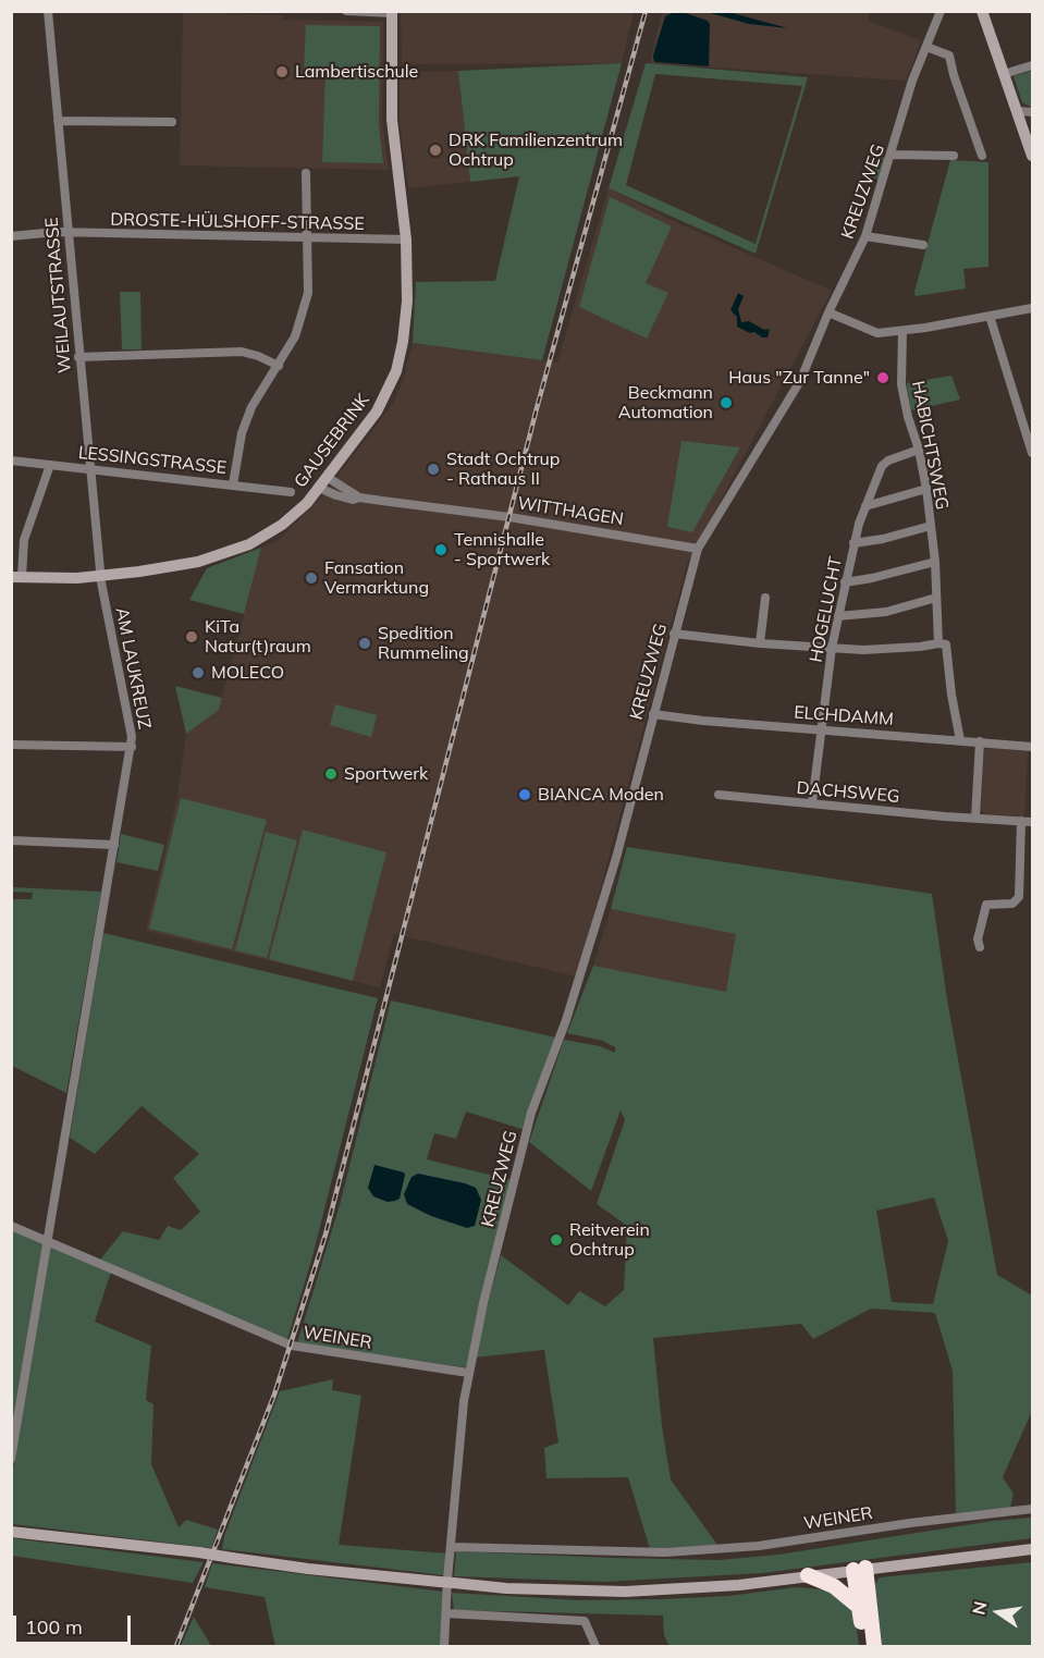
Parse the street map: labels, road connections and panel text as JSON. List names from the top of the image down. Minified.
{"streets":{"main road":["GAUSEBRINK"],"street":["KREUZWEG","DROSTE-HÜLSHOFF-STRASSE","WEILAUTSTRASSE","HABICHTSWEG","LESSINGSTRASSE","WITTHAGEN","HOGELUCHT","AM LAUKREUZ","ELCHDAMM","DACHSWEG","WEINER"]},"crossings":[["KREUZWEG","WITTHAGEN"],["KREUZWEG","ELCHDAMM"],["KREUZWEG","WEINER"],["DROSTE-HÜLSHOFF-STRASSE","WEILAUTSTRASSE"],["DROSTE-HÜLSHOFF-STRASSE","GAUSEBRINK"],["WEILAUTSTRASSE","GAUSEBRINK"],["WEILAUTSTRASSE","LESSINGSTRASSE"],["WEILAUTSTRASSE","AM LAUKREUZ"],["GAUSEBRINK","WITTHAGEN"],["GAUSEBRINK","AM LAUKREUZ"],["HABICHTSWEG","HOGELUCHT"],["HABICHTSWEG","ELCHDAMM"],["HOGELUCHT","ELCHDAMM"],["HOGELUCHT","DACHSWEG"],["AM LAUKREUZ","WEINER"]],"places":["Lambertischule","DRK Familienzentrum Ochtrup","Haus \"Zur Tanne\"","Beckmann Automation","Stadt Ochtrup - Rathaus II","Tennishalle - Sportwerk","Fansation Vermarktung","KiTa Natur(t)raum","Spedition Rummeling","MOLECO","Sportwerk","BIANCA Moden","Reitverein Ochtrup"],"scale_bar":"100 m","north":"left"}
